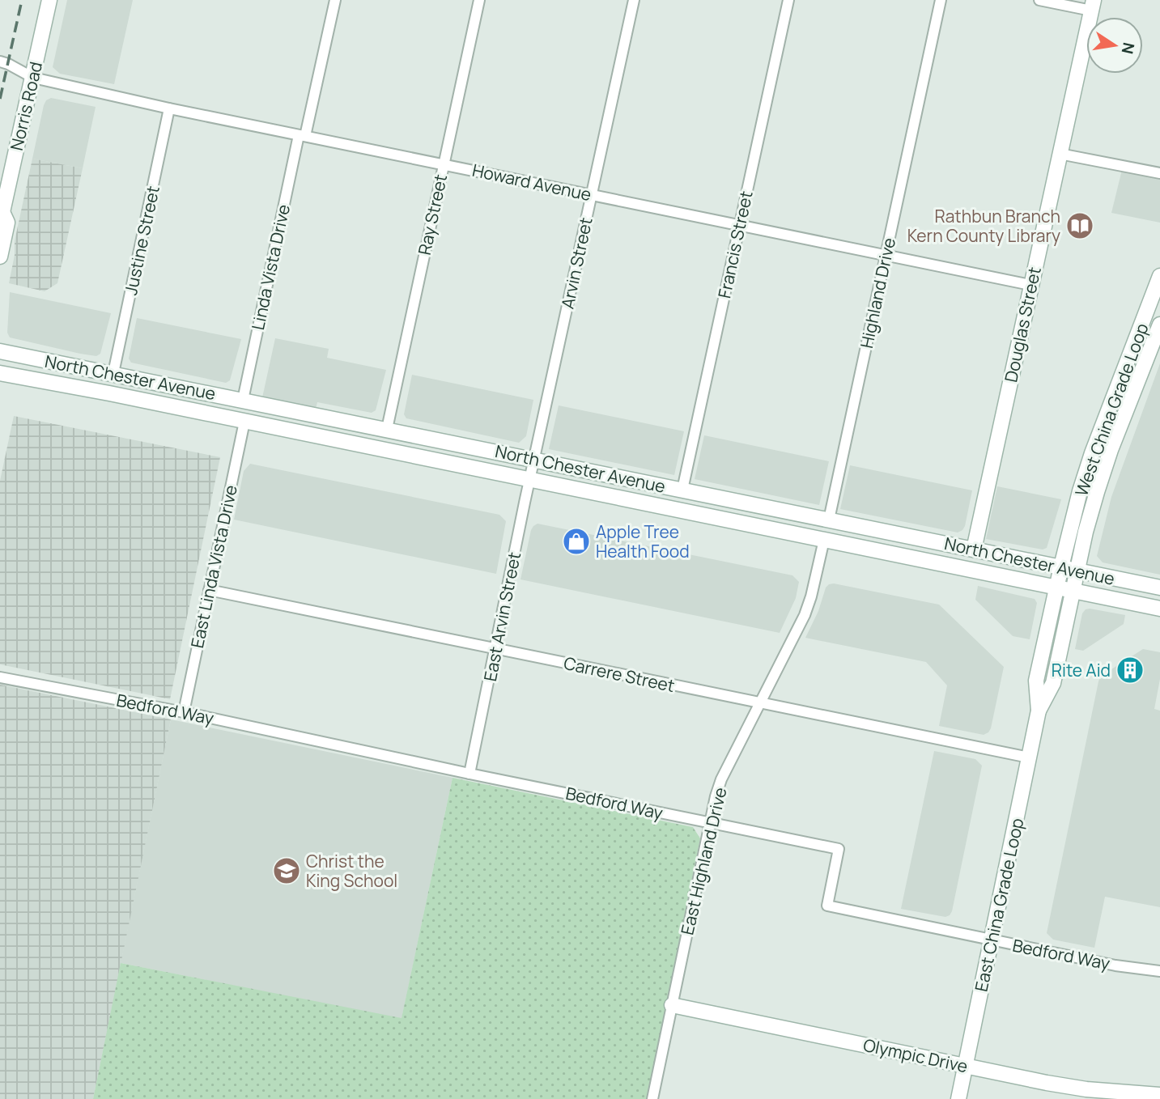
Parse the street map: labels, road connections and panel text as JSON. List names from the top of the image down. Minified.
{"streets":{"main road":["Norris Road","Douglas Street","North Chester Avenue","West China Grade Loop","East China Grade Loop","Olympic Drive"],"street":["Howard Avenue","Ray Street","Justine Street","Francis Street","Arvin Street","Linda Vista Drive","Highland Drive","East Linda Vista Drive","East Arvin Street","Carrere Street","Bedford Way","East Highland Drive"]},"crossings":[["Norris Road","Howard Avenue"],["Howard Avenue","Ray Street"],["Howard Avenue","Justine Street"],["Howard Avenue","Francis Street"],["Howard Avenue","Arvin Street"],["Howard Avenue","Linda Vista Drive"],["Howard Avenue","Highland Drive"],["Howard Avenue","Douglas Street"],["Ray Street","North Chester Avenue"],["Justine Street","North Chester Avenue"],["Francis Street","North Chester Avenue"],["Arvin Street","North Chester Avenue"],["Arvin Street","East Arvin Street"],["Linda Vista Drive","North Chester Avenue"],["Highland Drive","North Chester Avenue"],["Douglas Street","North Chester Avenue"],["North Chester Avenue","West China Grade Loop"],["North Chester Avenue","East Linda Vista Drive"],["North Chester Avenue","East Arvin Street"],["North Chester Avenue","East Highland Drive"],["North Chester Avenue","East China Grade Loop"],["West China Grade Loop","East China Grade Loop"],["East Linda Vista Drive","Carrere Street"],["East Linda Vista Drive","Bedford Way"],["East Arvin Street","Carrere Street"],["East Arvin Street","Bedford Way"],["Carrere Street","East Highland Drive"],["Carrere Street","East China Grade Loop"],["Bedford Way","East Highland Drive"],["Bedford Way","East China Grade Loop"],["East Highland Drive","Olympic Drive"],["East China Grade Loop","Olympic Drive"]],"places":{"library":["Rathbun Branch Kern County Library"],"shop":["Apple Tree Health Food"],"building":["Rite Aid"],"school or university":["Christ the King School"]},"north":"right"}
